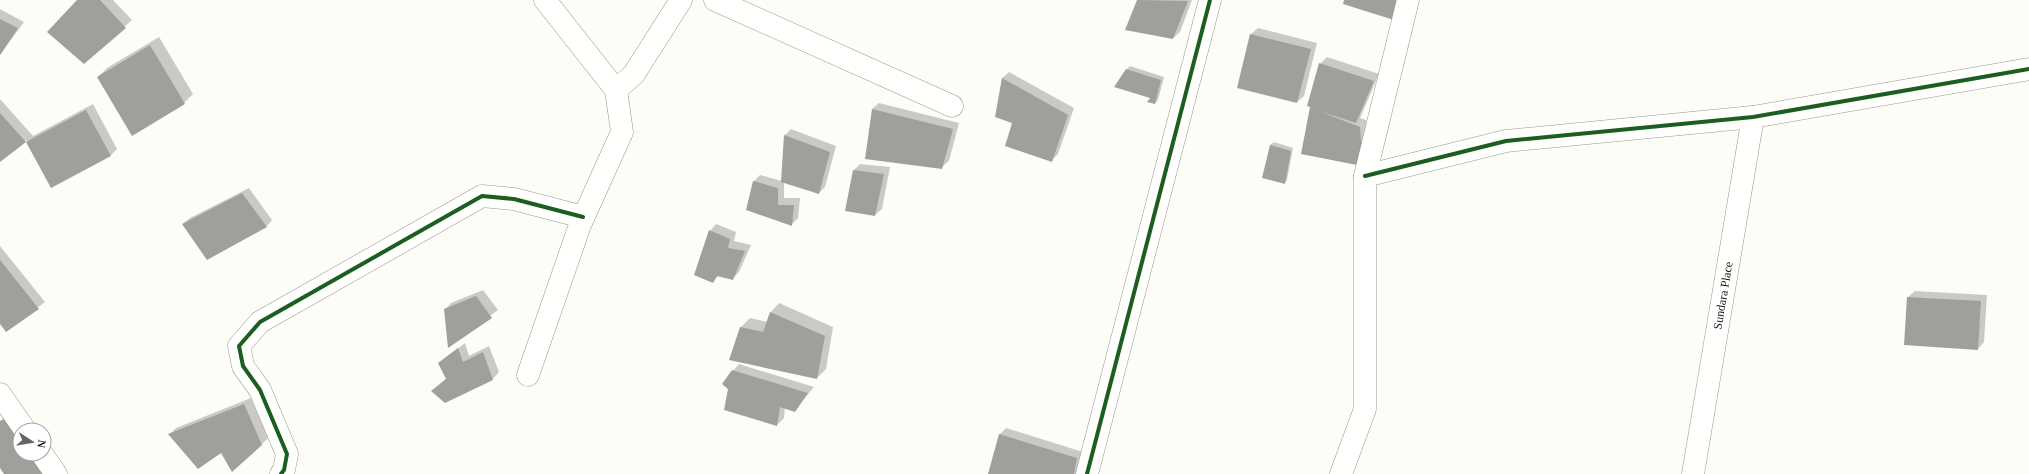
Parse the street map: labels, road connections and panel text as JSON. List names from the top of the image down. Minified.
{"streets":{"street":["Sundara Place"]},"north":"right"}
